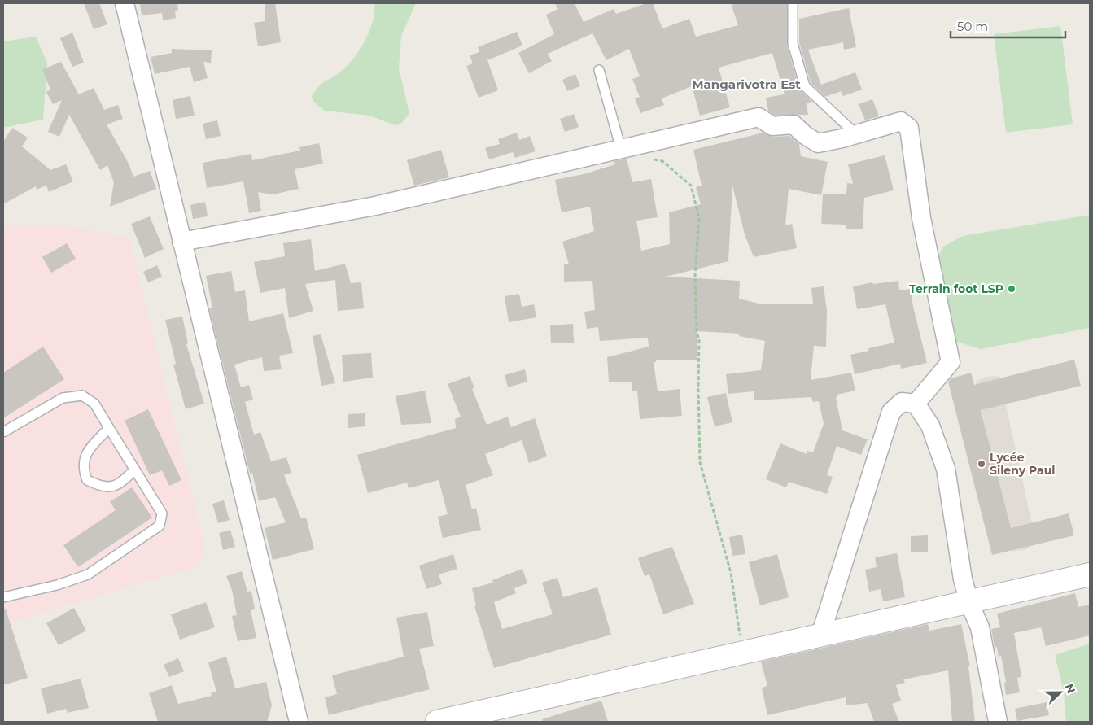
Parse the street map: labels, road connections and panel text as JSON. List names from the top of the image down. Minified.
{"districts":["Mangarivotra Est"],"places":["Terrain foot LSP","Lycée Sileny Paul"],"scale_bar":"50 m","north":"right"}
